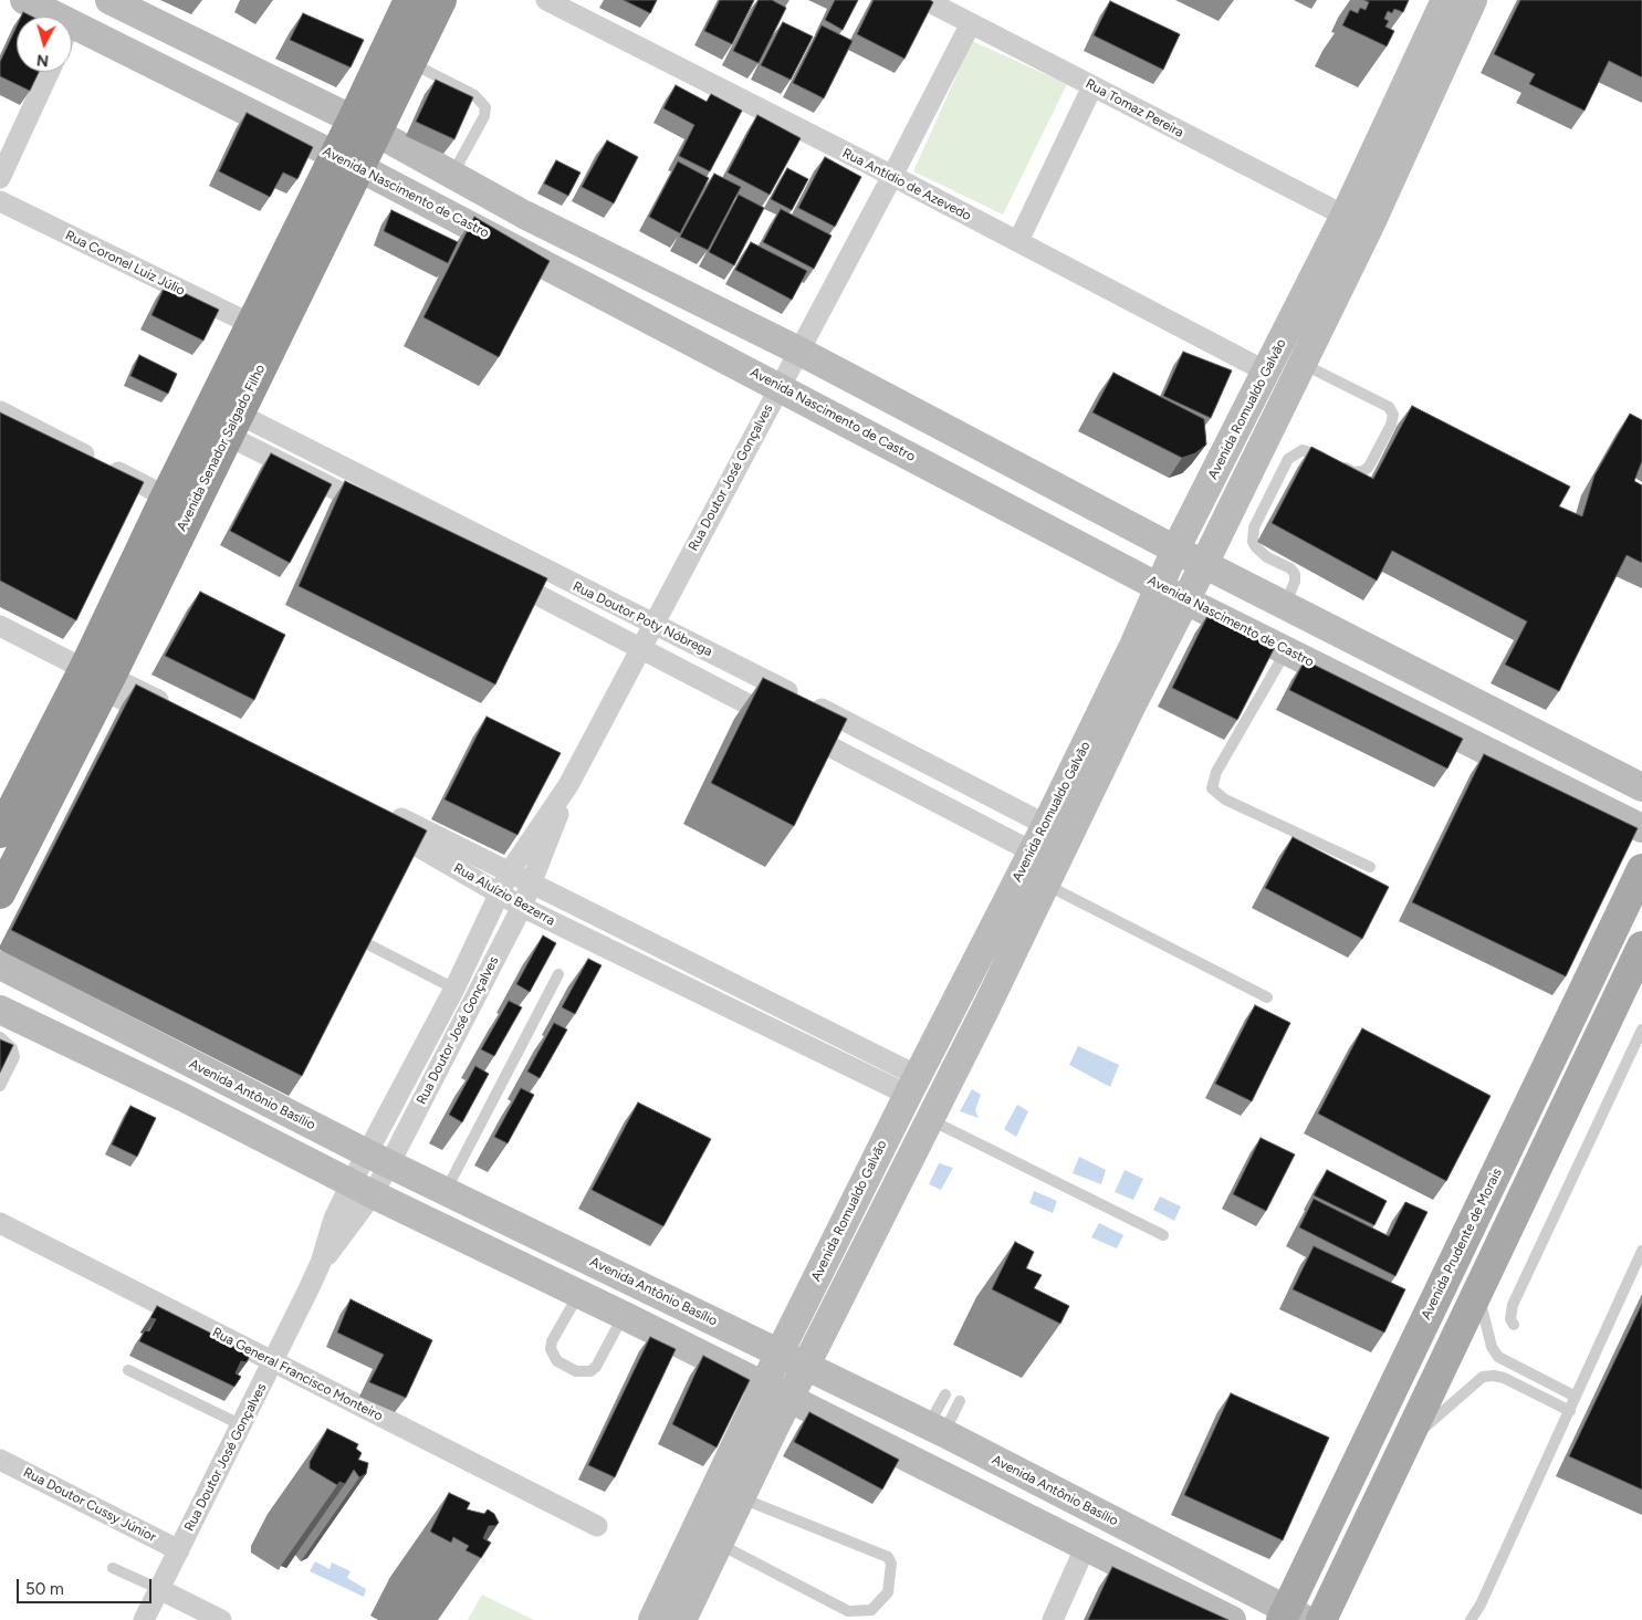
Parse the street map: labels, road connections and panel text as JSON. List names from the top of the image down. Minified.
{"streets":{"highway":["Avenida Senador Salgado Filho"],"main road":["Avenida Nascimento de Castro","Avenida Romualdo Galvão","Avenida Antônio Basílio","Avenida Prudente de Morais"],"street":["Rua Tomaz Pereira","Rua Antídio de Azevedo","Rua Coronel Luiz Júlio","Rua Doutor José Gonçalves","Rua Doutor Poty Nóbrega","Rua Aluízio Bezerra","Rua General Francisco Monteiro","Rua Doutor Cussy Júnior"]},"crossings":[["Rua Tomaz Pereira","Avenida Romualdo Galvão"],["Rua Tomaz Pereira","Rua Doutor José Gonçalves"],["Rua Antídio de Azevedo","Avenida Romualdo Galvão"],["Rua Antídio de Azevedo","Rua Doutor José Gonçalves"],["Avenida Nascimento de Castro","Avenida Romualdo Galvão"],["Avenida Nascimento de Castro","Avenida Senador Salgado Filho"],["Avenida Nascimento de Castro","Rua Doutor José Gonçalves"],["Rua Coronel Luiz Júlio","Avenida Senador Salgado Filho"],["Avenida Romualdo Galvão","Rua Doutor Poty Nóbrega"],["Avenida Romualdo Galvão","Rua Aluízio Bezerra"],["Avenida Romualdo Galvão","Avenida Antônio Basílio"],["Avenida Senador Salgado Filho","Rua Doutor Poty Nóbrega"],["Rua Doutor José Gonçalves","Rua Doutor Poty Nóbrega"],["Rua Doutor José Gonçalves","Rua Aluízio Bezerra"],["Rua Doutor José Gonçalves","Avenida Antônio Basílio"],["Rua Doutor José Gonçalves","Rua General Francisco Monteiro"],["Rua Doutor José Gonçalves","Rua Doutor Cussy Júnior"],["Avenida Antônio Basílio","Avenida Prudente de Morais"]],"scale_bar":"50 m","north":"bottom"}
